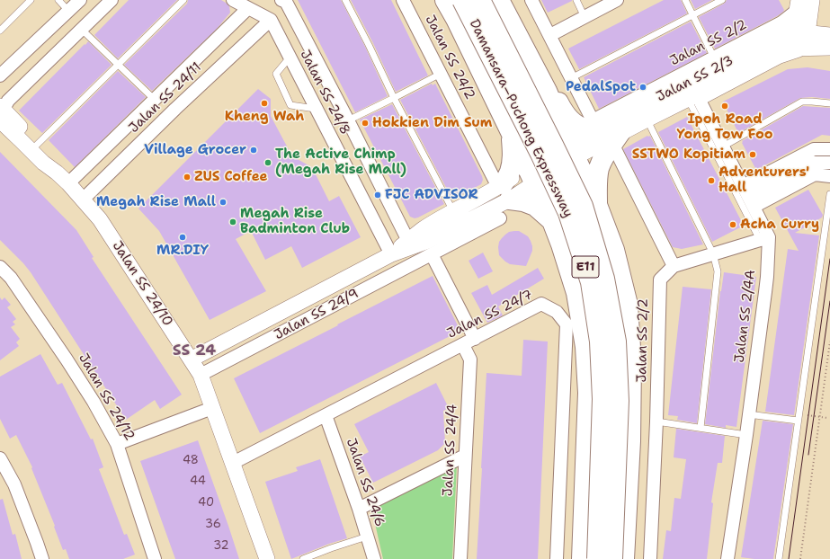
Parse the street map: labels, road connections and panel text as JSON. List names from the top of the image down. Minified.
{"streets":{"highway":["Damansara–Puchong Expressway","E11"],"main road":["Jalan SS 2/3"],"street":["Jalan SS 2/2","Jalan SS 24/2","Jalan SS 24/8","Jalan SS 24/11","Jalan SS 24/10","Jalan SS 24/9","Jalan SS 24/7","Jalan SS 2/4A","Jalan SS 24/12","Jalan SS 24/4","Jalan SS 24/6"]},"crossings":[["Jalan SS 2/2","Jalan SS 2/3"],["Jalan SS 24/2","Jalan SS 24/9"],["Jalan SS 2/3","Jalan SS 2/4A"],["Jalan SS 24/8","Jalan SS 24/11"],["Jalan SS 24/8","Jalan SS 24/9"],["Jalan SS 24/11","Jalan SS 24/10"],["Jalan SS 24/10","Jalan SS 24/9"],["Jalan SS 24/10","Jalan SS 24/7"],["Jalan SS 24/7","Jalan SS 24/4"],["Jalan SS 24/7","Jalan SS 24/6"]],"districts":["SS 24"],"places":["PedalSpot","Kheng Wah","Ipoh Road Yong Tow Foo","Hokkien Dim Sum","Village Grocer","SSTWO Kopitiam","The Active Chimp (Megah Rise Mall)","ZUS Coffee","Adventurers' Hall","FJC ADVISOR","Megah Rise Mall","Megah Rise Badminton Club","Acha Curry","MR.DIY"],"house_numbers":["48","44","40","36","32"]}
